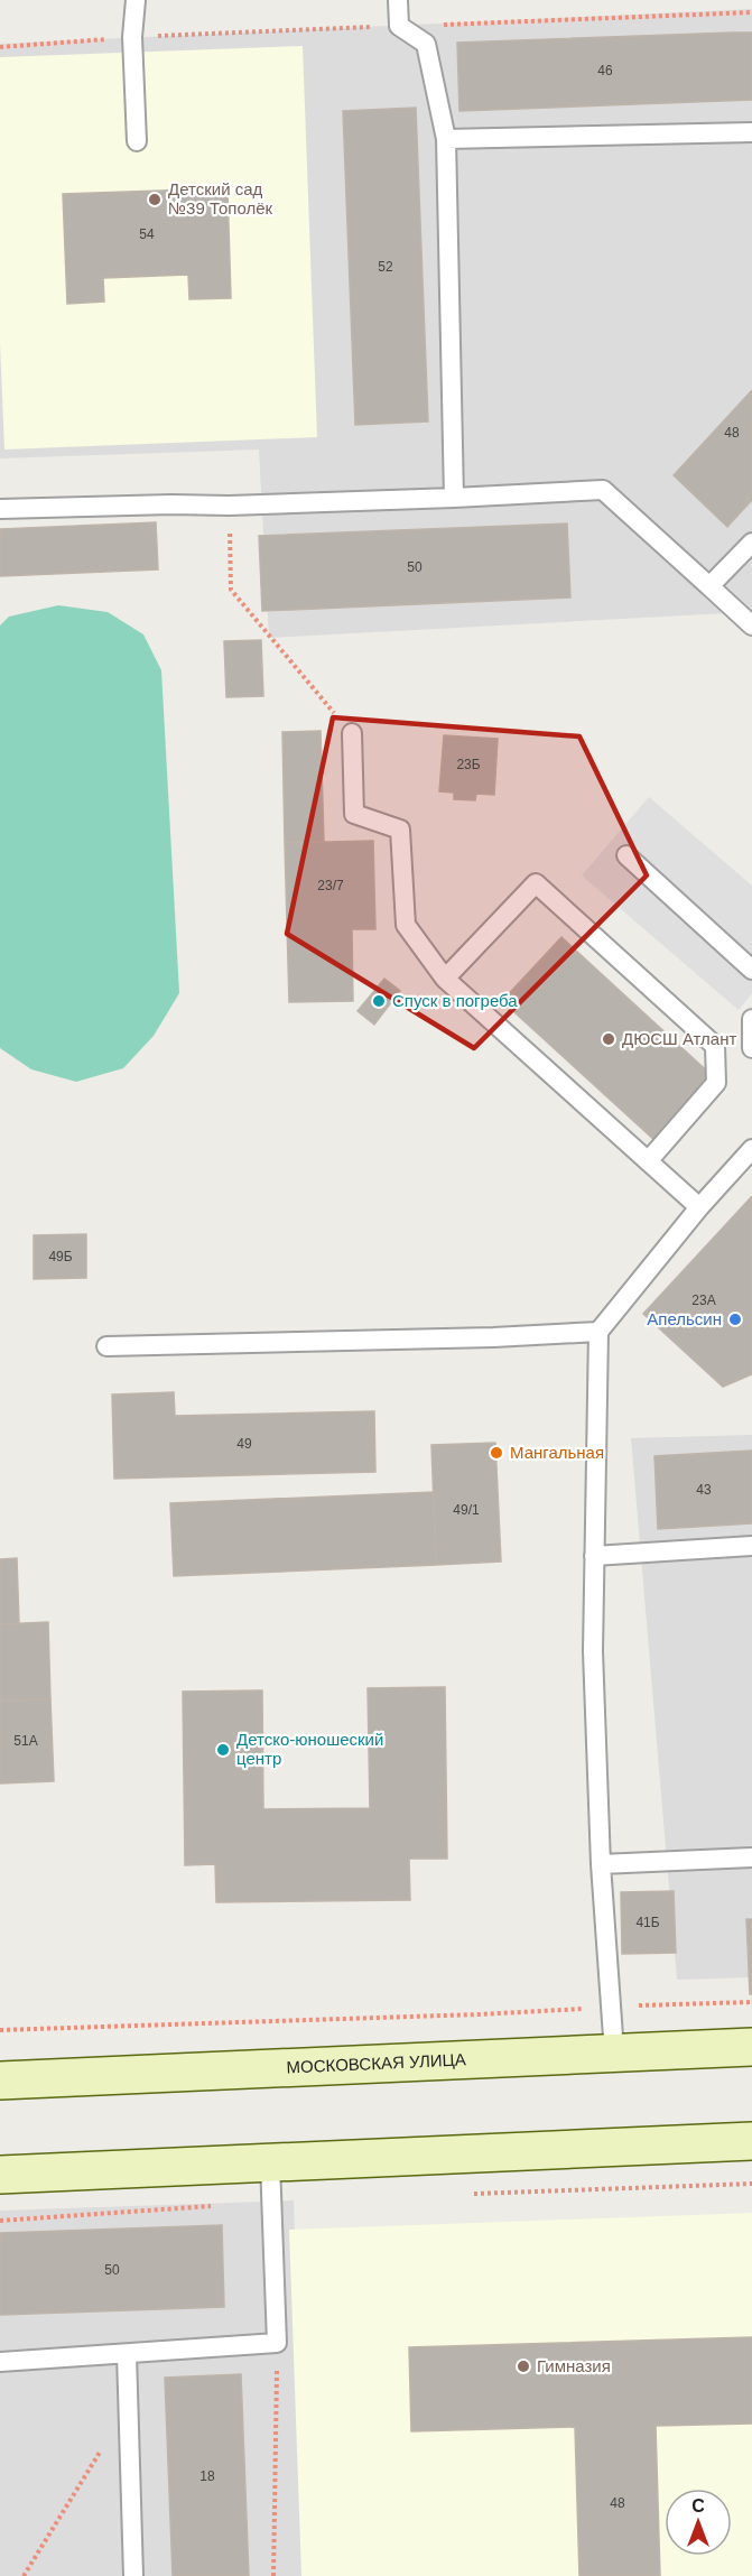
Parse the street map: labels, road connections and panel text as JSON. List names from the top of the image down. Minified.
{"streets":{"main road":["МОСКОВСКАЯ УЛИЦА"]},"places":["Детский сад №39 Тополёк","Спуск в погреба","ДЮСШ Атлант","Апельсин","Мангальная","Детско-юношеский центр","Гимназия"],"house_numbers":["46","54","52","48","50","23Б","23/7","49Б","23А","49","43","49/1","51А","41Б","50","18","48"],"north":"top"}
